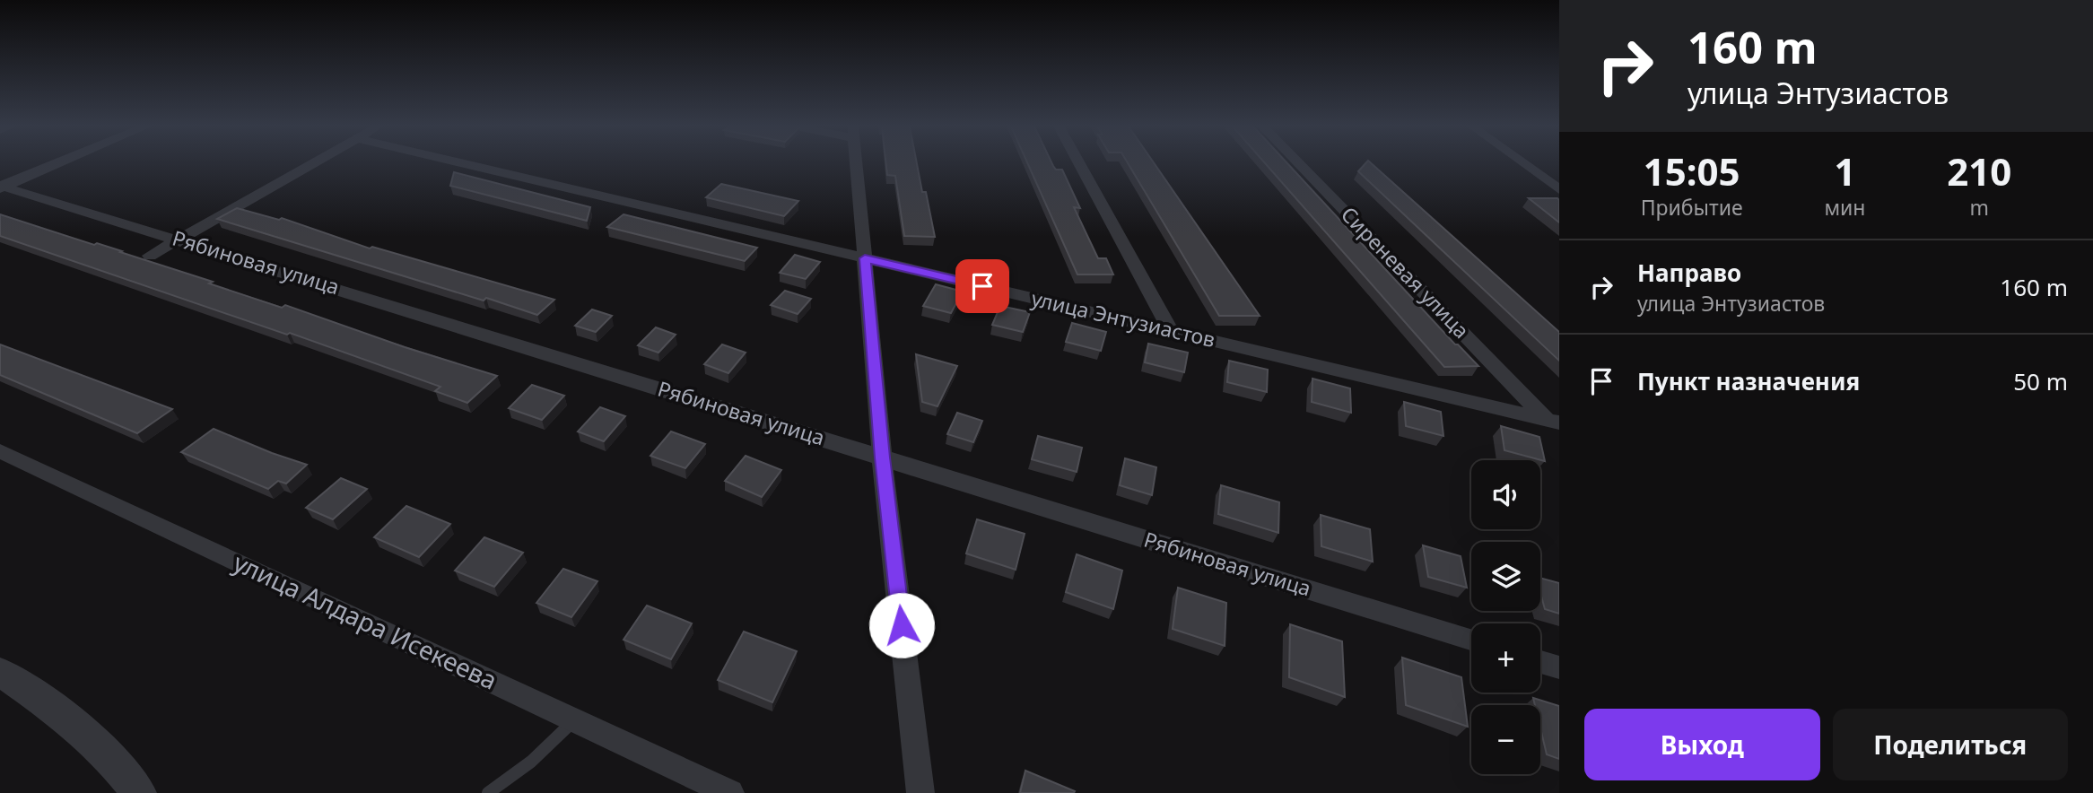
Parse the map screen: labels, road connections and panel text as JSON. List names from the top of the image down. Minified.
{"streets":{"street":["Рябиновая улица","Сиреневая улица","улица Энтузиастов","улица Алдара Исекеева"]},"crossings":[["Сиреневая улица","улица Энтузиастов"]],"page":{"turn":["160 m","улица Энтузиастов"],"eta":["15:05","Прибытие","1","мин","210","m"],"list":[{"name":"Направо","note":"улица Энтузиастов","value":"160 m"},{"name":"Пункт назначения","value":"50 m"}],"map_buttons":["+","−"],"buttons":["Выход","Поделиться"]}}
